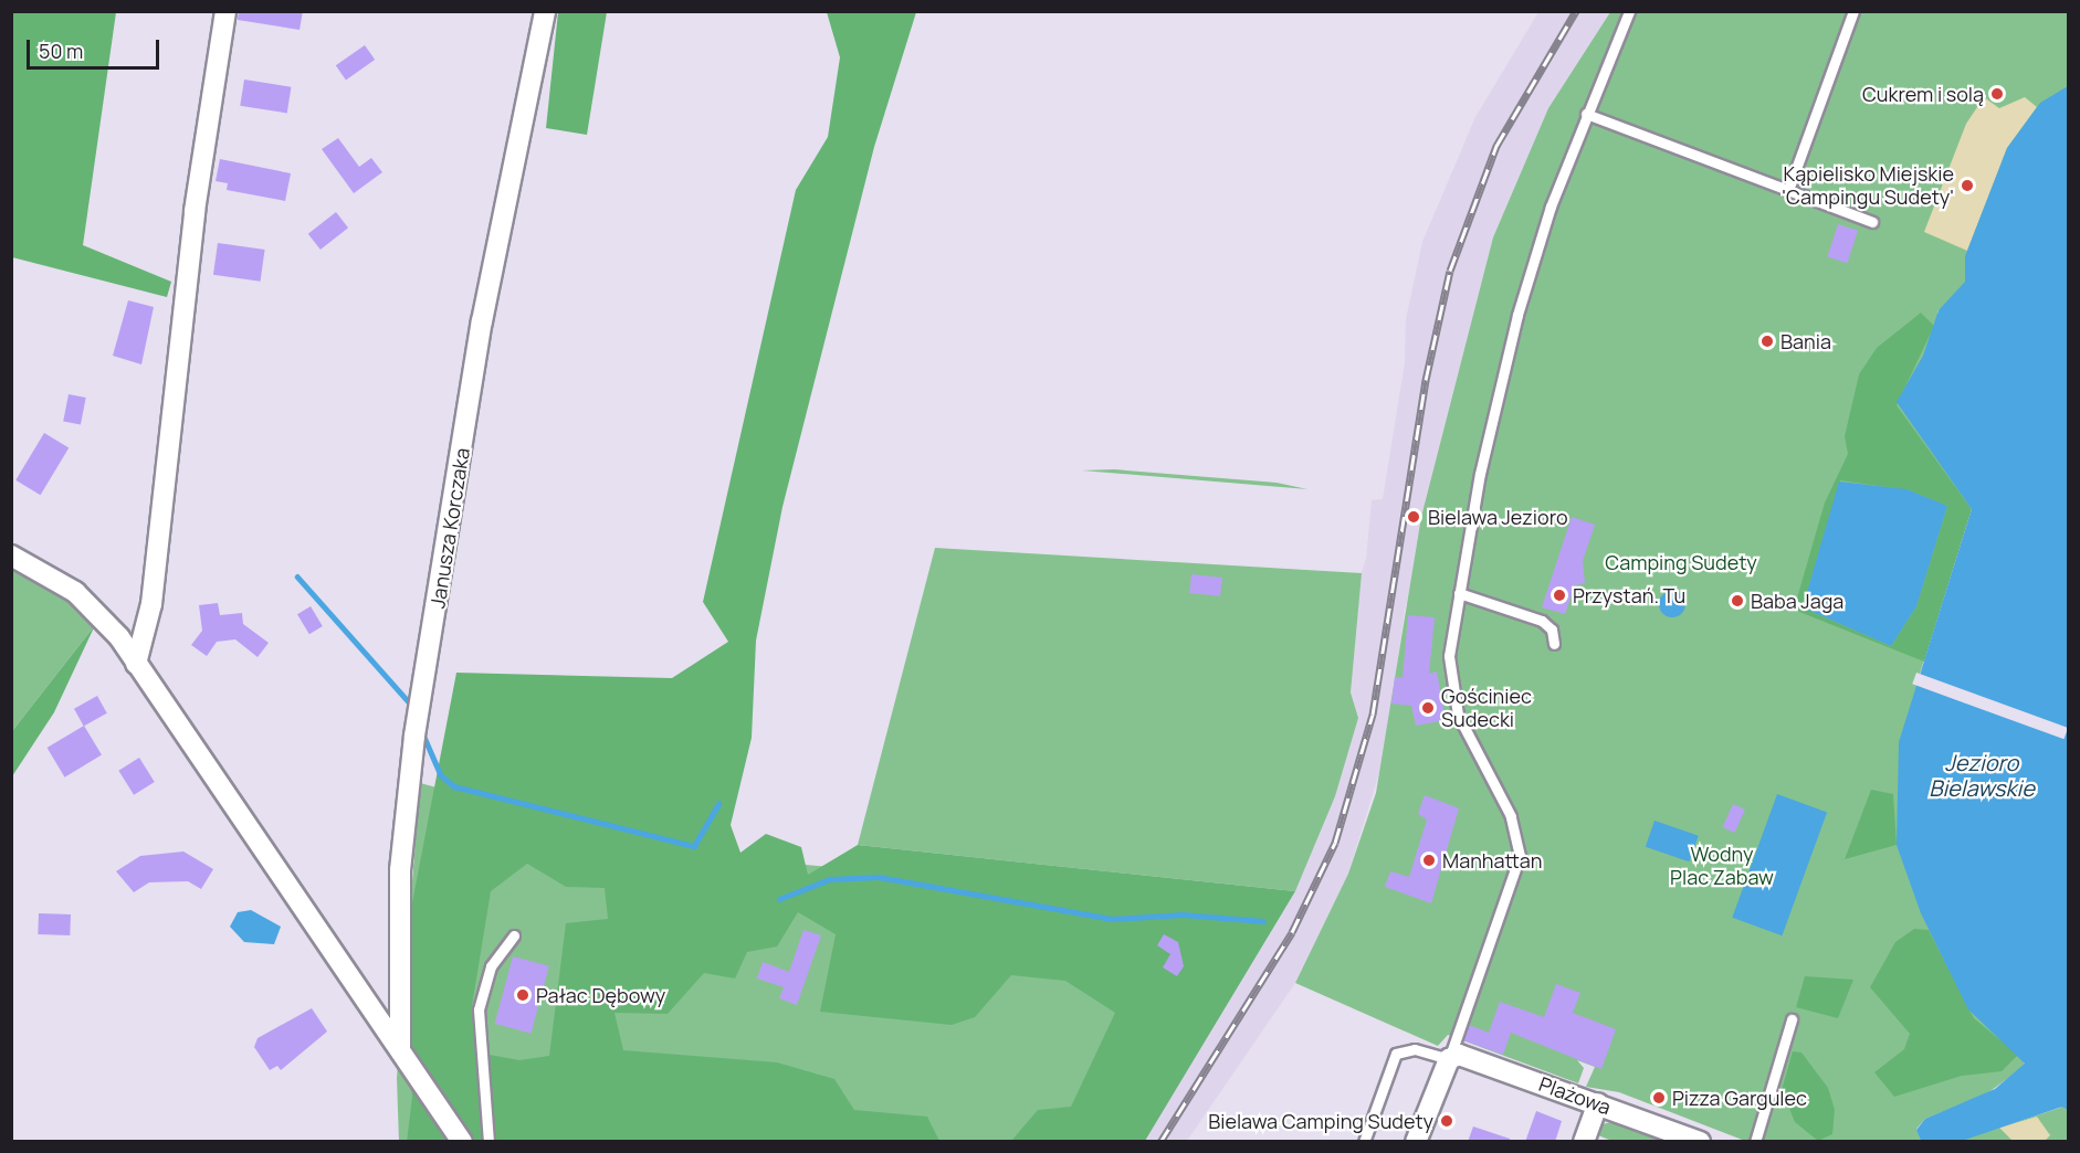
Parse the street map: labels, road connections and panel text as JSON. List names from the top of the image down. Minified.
{"streets":{"street":["Janusza Korczaka","Plażowa"]},"water":["Jezioro Bielawskie"],"parks":["Camping Sudety","Wodny Plac Zabaw"],"places":["Cukrem i solą","Kąpielisko Miejskie 'Campingu Sudety'","Bania","Bielawa Jezioro","Przystań. Tu","Baba Jaga","Gościniec Sudecki","Manhattan","Pałac Dębowy","Pizza Gargulec","Bielawa Camping Sudety"],"scale_bar":"50 m"}
